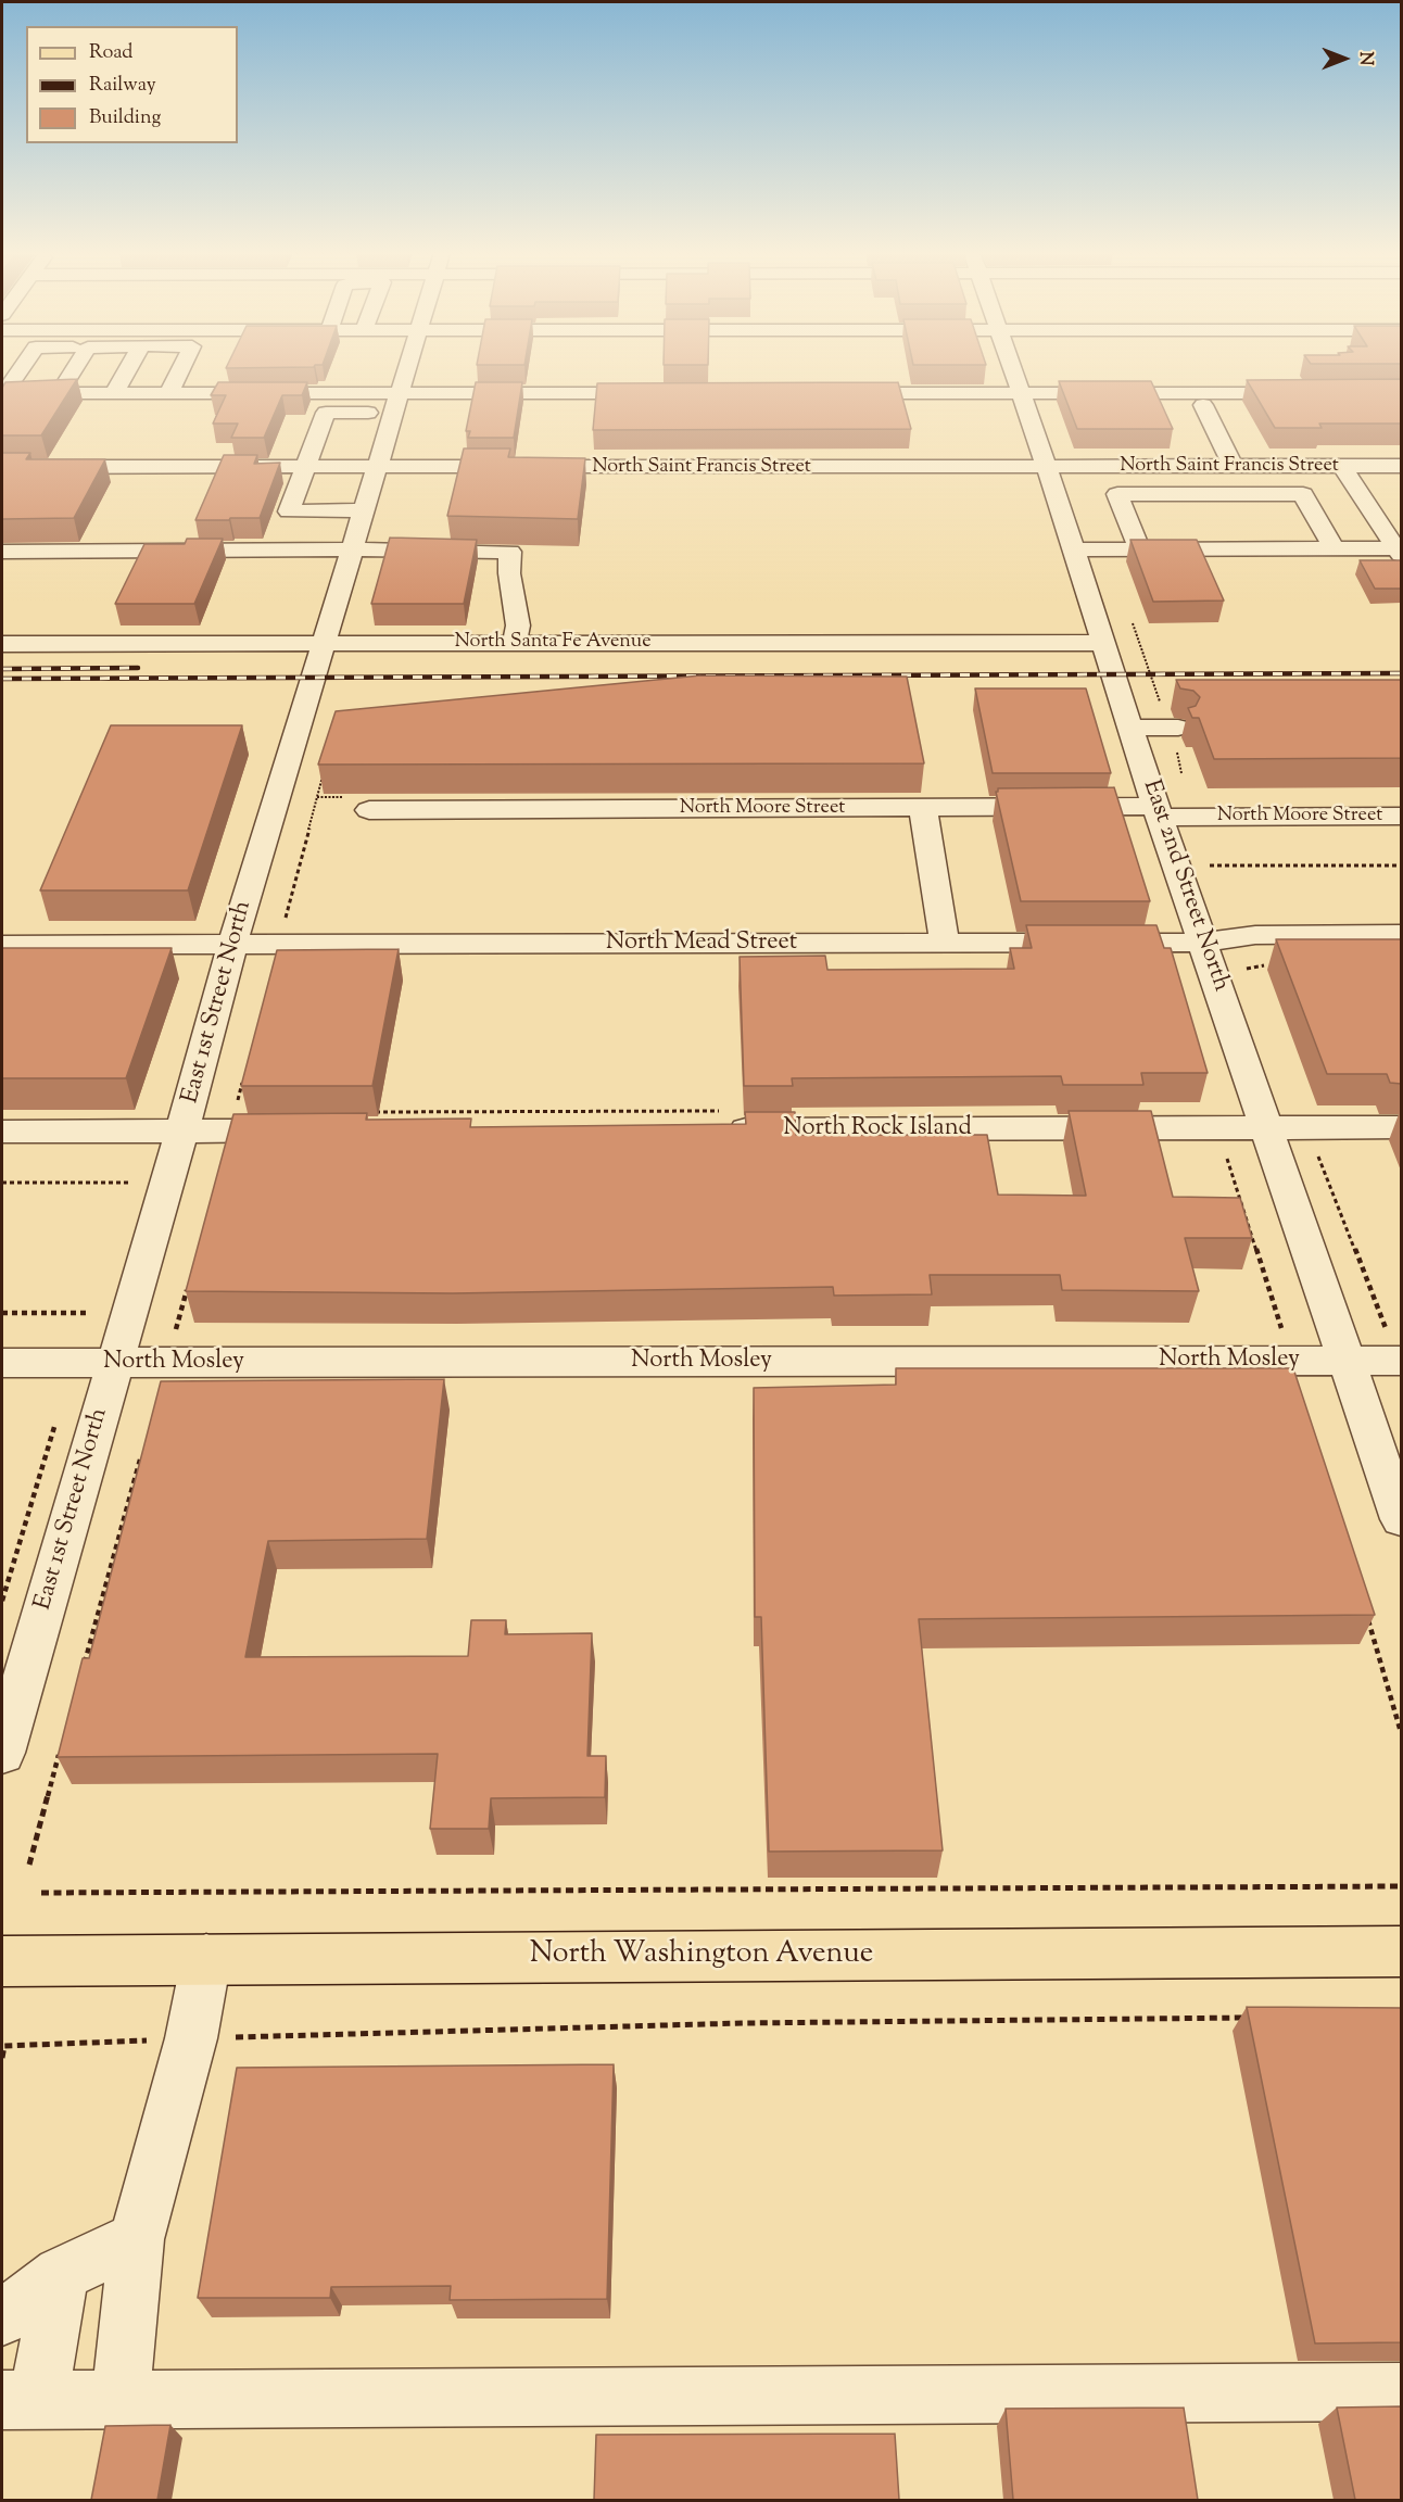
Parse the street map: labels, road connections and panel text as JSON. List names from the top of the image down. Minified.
{"streets":{"main road":["North Washington Avenue"],"street":["North Saint Francis Street","North Santa Fe Avenue","North Moore Street","East 2nd Street North","North Mead Street","East 1st Street North","North Rock Island","North Mosley"]},"crossings":[["North Saint Francis Street","East 2nd Street North"],["North Saint Francis Street","East 1st Street North"],["North Santa Fe Avenue","East 2nd Street North"],["North Santa Fe Avenue","East 1st Street North"],["North Moore Street","East 2nd Street North"],["East 2nd Street North","North Mead Street"],["East 2nd Street North","North Rock Island"],["East 2nd Street North","North Mosley"],["North Mead Street","East 1st Street North"],["East 1st Street North","North Mosley"]],"legend":["Road","Railway","Building"],"north":"right"}
